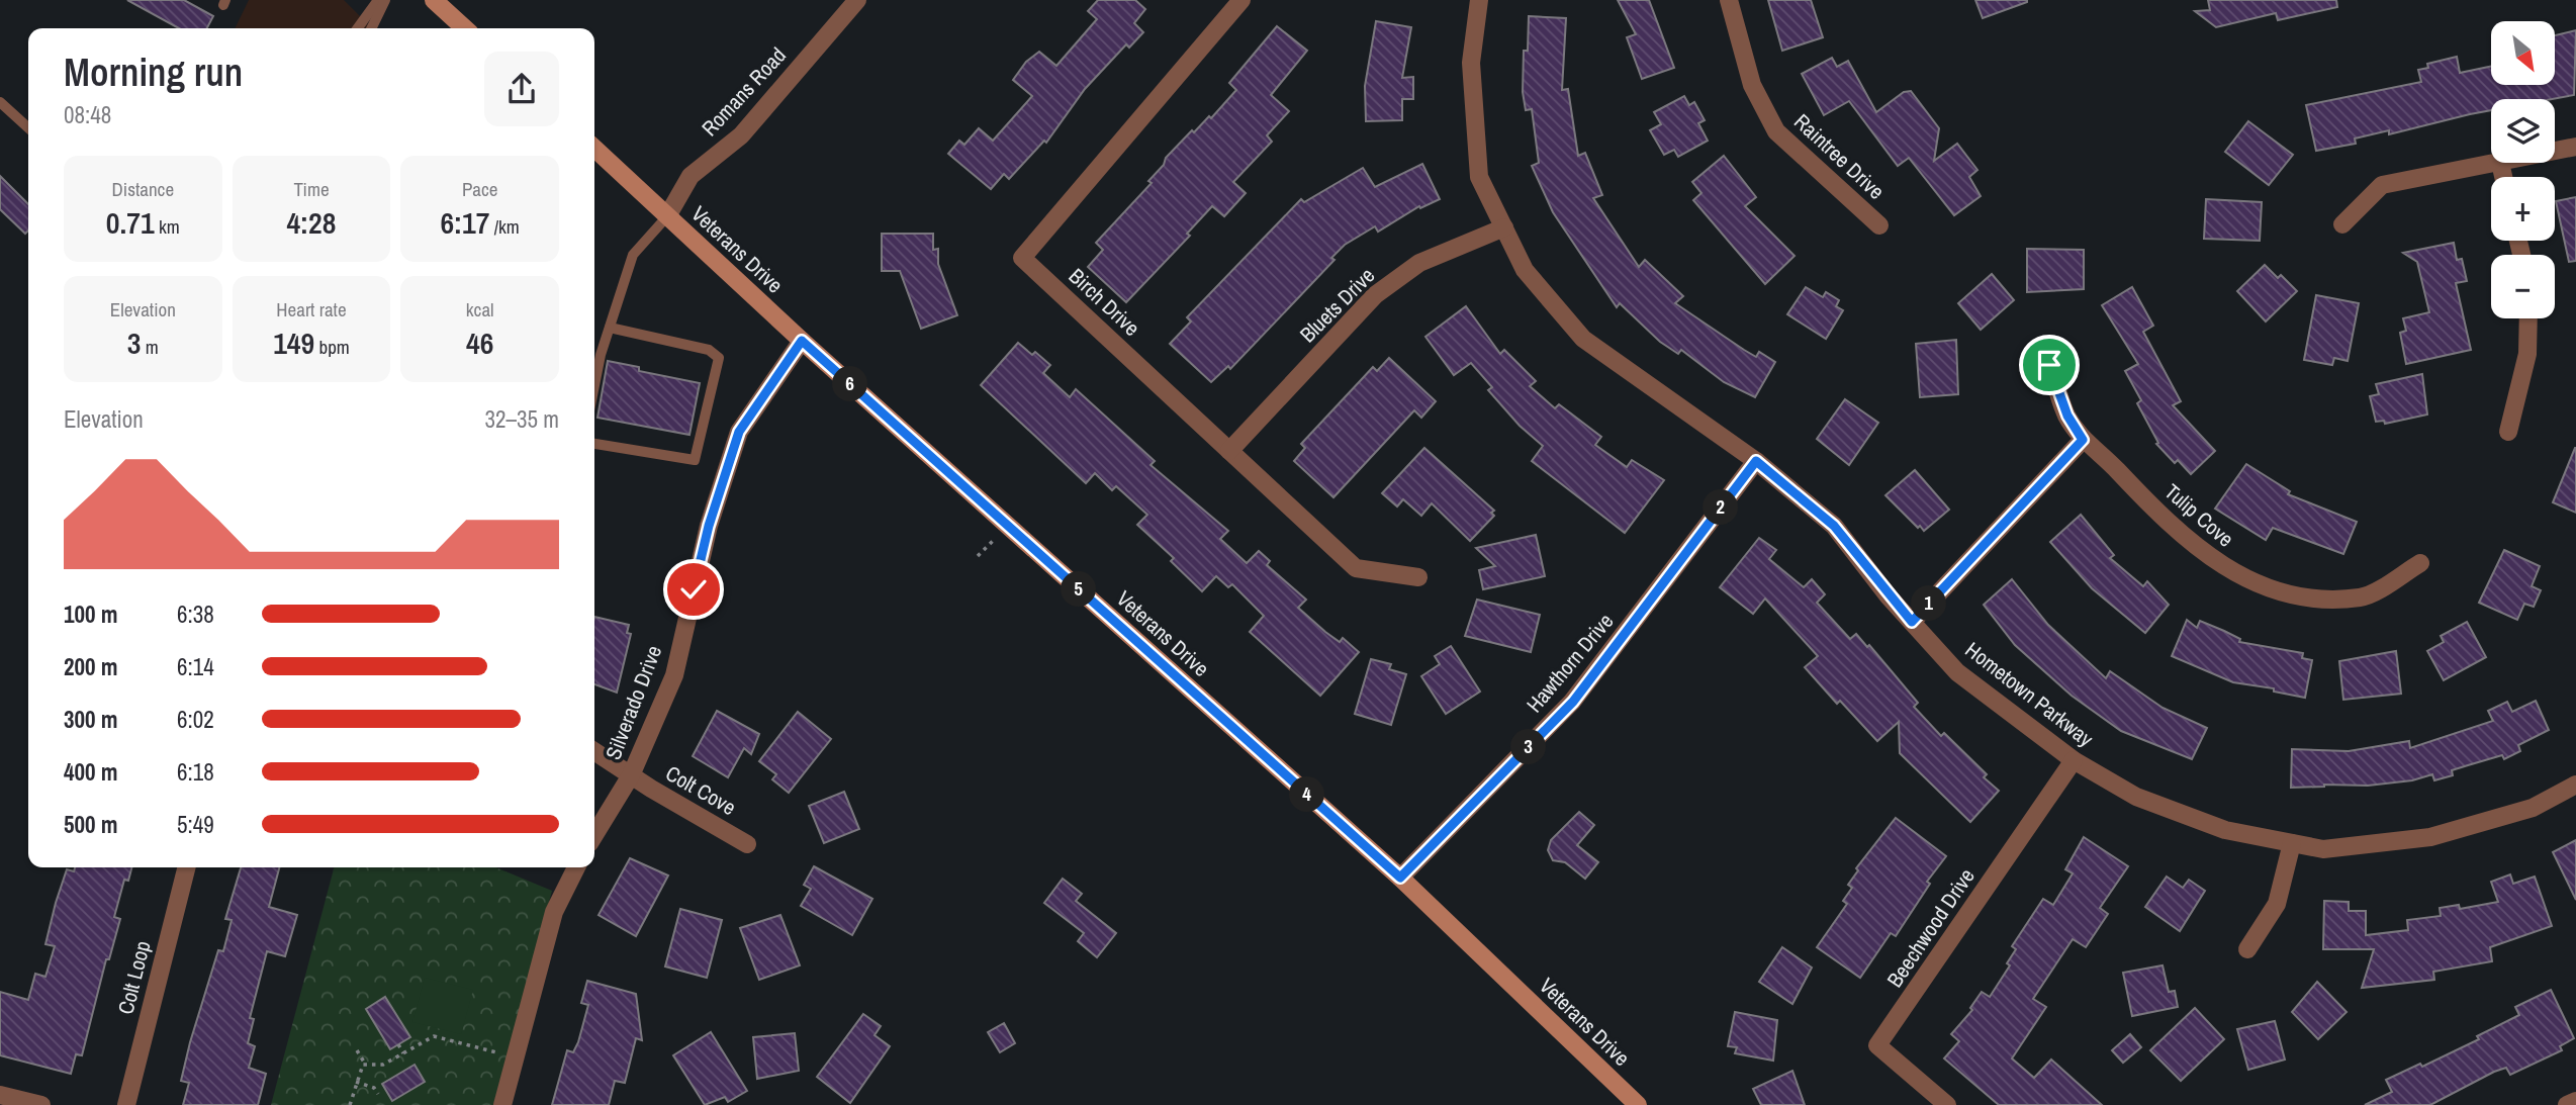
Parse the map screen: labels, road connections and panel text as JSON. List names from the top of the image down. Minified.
{"streets":{"main road":["Veterans Drive"],"street":["Romans Road","Raintree Drive","Birch Drive","Bluets Drive","Tulip Cove","Hawthorn Drive","Hometown Parkway","Silverado Drive","Colt Cove","Beechwood Drive","Colt Loop"]},"crossings":[["Romans Road","Veterans Drive"],["Veterans Drive","Hawthorn Drive"],["Veterans Drive","Silverado Drive"],["Birch Drive","Bluets Drive"],["Bluets Drive","Hometown Parkway"],["Hawthorn Drive","Hometown Parkway"],["Hometown Parkway","Beechwood Drive"],["Silverado Drive","Colt Cove"]],"north":"bottom right","page":{"map_buttons":["+","−"],"heading":["Morning run","08:48"],"stats":[["Distance","0.71 km"],["Time","4:28"],["Pace","6:17 /km"],["Elevation","3 m"],["Heart rate","149 bpm"],["kcal","46"]],"pins":["6","2","5","1","3","4"],"chart":["Elevation","32–35 m"],"list":[{"name":"100 m","note":"6:38"},{"name":"200 m","note":"6:14"},{"name":"300 m","note":"6:02"},{"name":"400 m","note":"6:18"},{"name":"500 m","note":"5:49"}]}}
